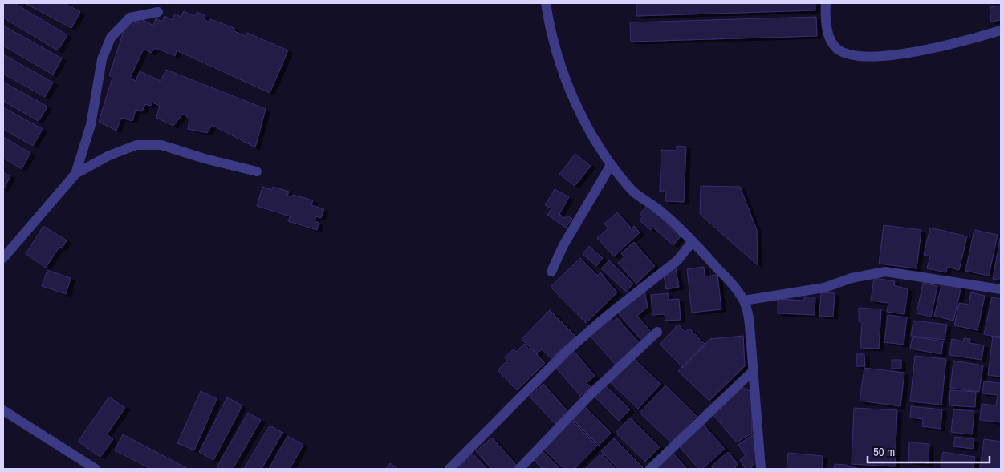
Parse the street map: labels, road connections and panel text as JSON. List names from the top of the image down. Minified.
{"scale_bar":"50 m"}
